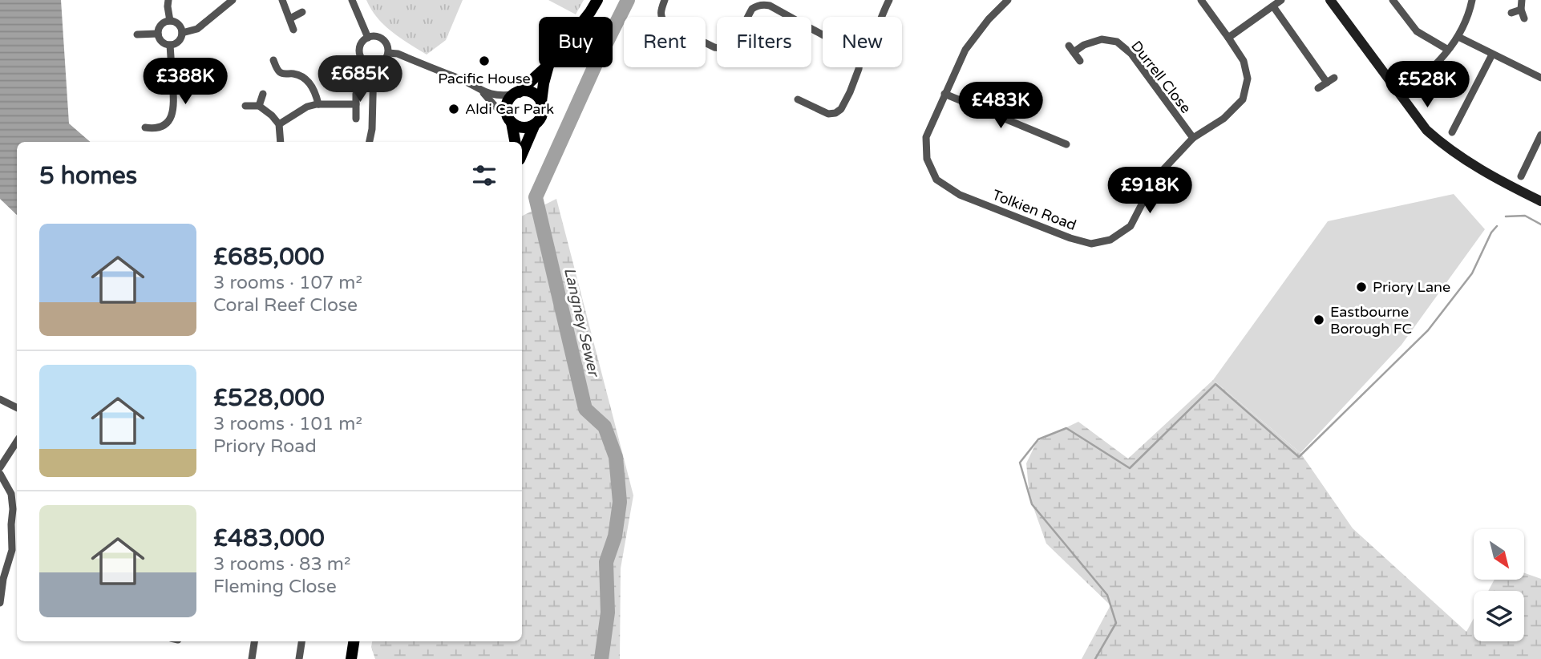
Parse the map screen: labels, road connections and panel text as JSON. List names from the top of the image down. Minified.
{"streets":{"street":["Durrell Close","Tolkien Road"]},"crossings":[["Durrell Close","Tolkien Road"]],"water":["Langney Sewer"],"places":["Pacific House","Aldi Car Park","Priory Lane","Eastbourne Borough FC"],"north":"bottom right","page":{"chip":["Buy","Rent","Filters","New"],"price":["£685K","£388K","£528K","£483K","£918K"],"heading":"5 homes","list":[{"name":"£685,000","note":"3 rooms · 107 m² · Coral Reef Close"},{"name":"£528,000","note":"3 rooms · 101 m² · Priory Road"},{"name":"£483,000","note":"3 rooms · 83 m² · Fleming Close"}]}}
